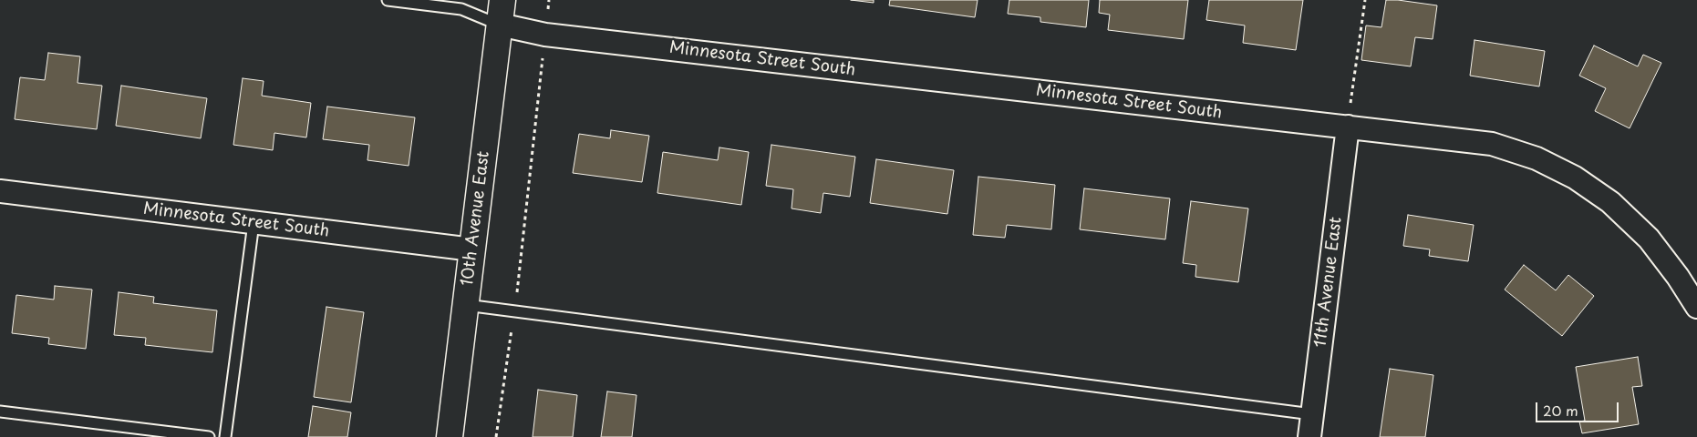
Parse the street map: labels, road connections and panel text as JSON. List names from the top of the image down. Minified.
{"streets":{"main road":["10th Avenue East"],"street":["Minnesota Street South","11th Avenue East"]},"crossings":[["Minnesota Street South","10th Avenue East"],["Minnesota Street South","11th Avenue East"]],"scale_bar":"20 m"}
